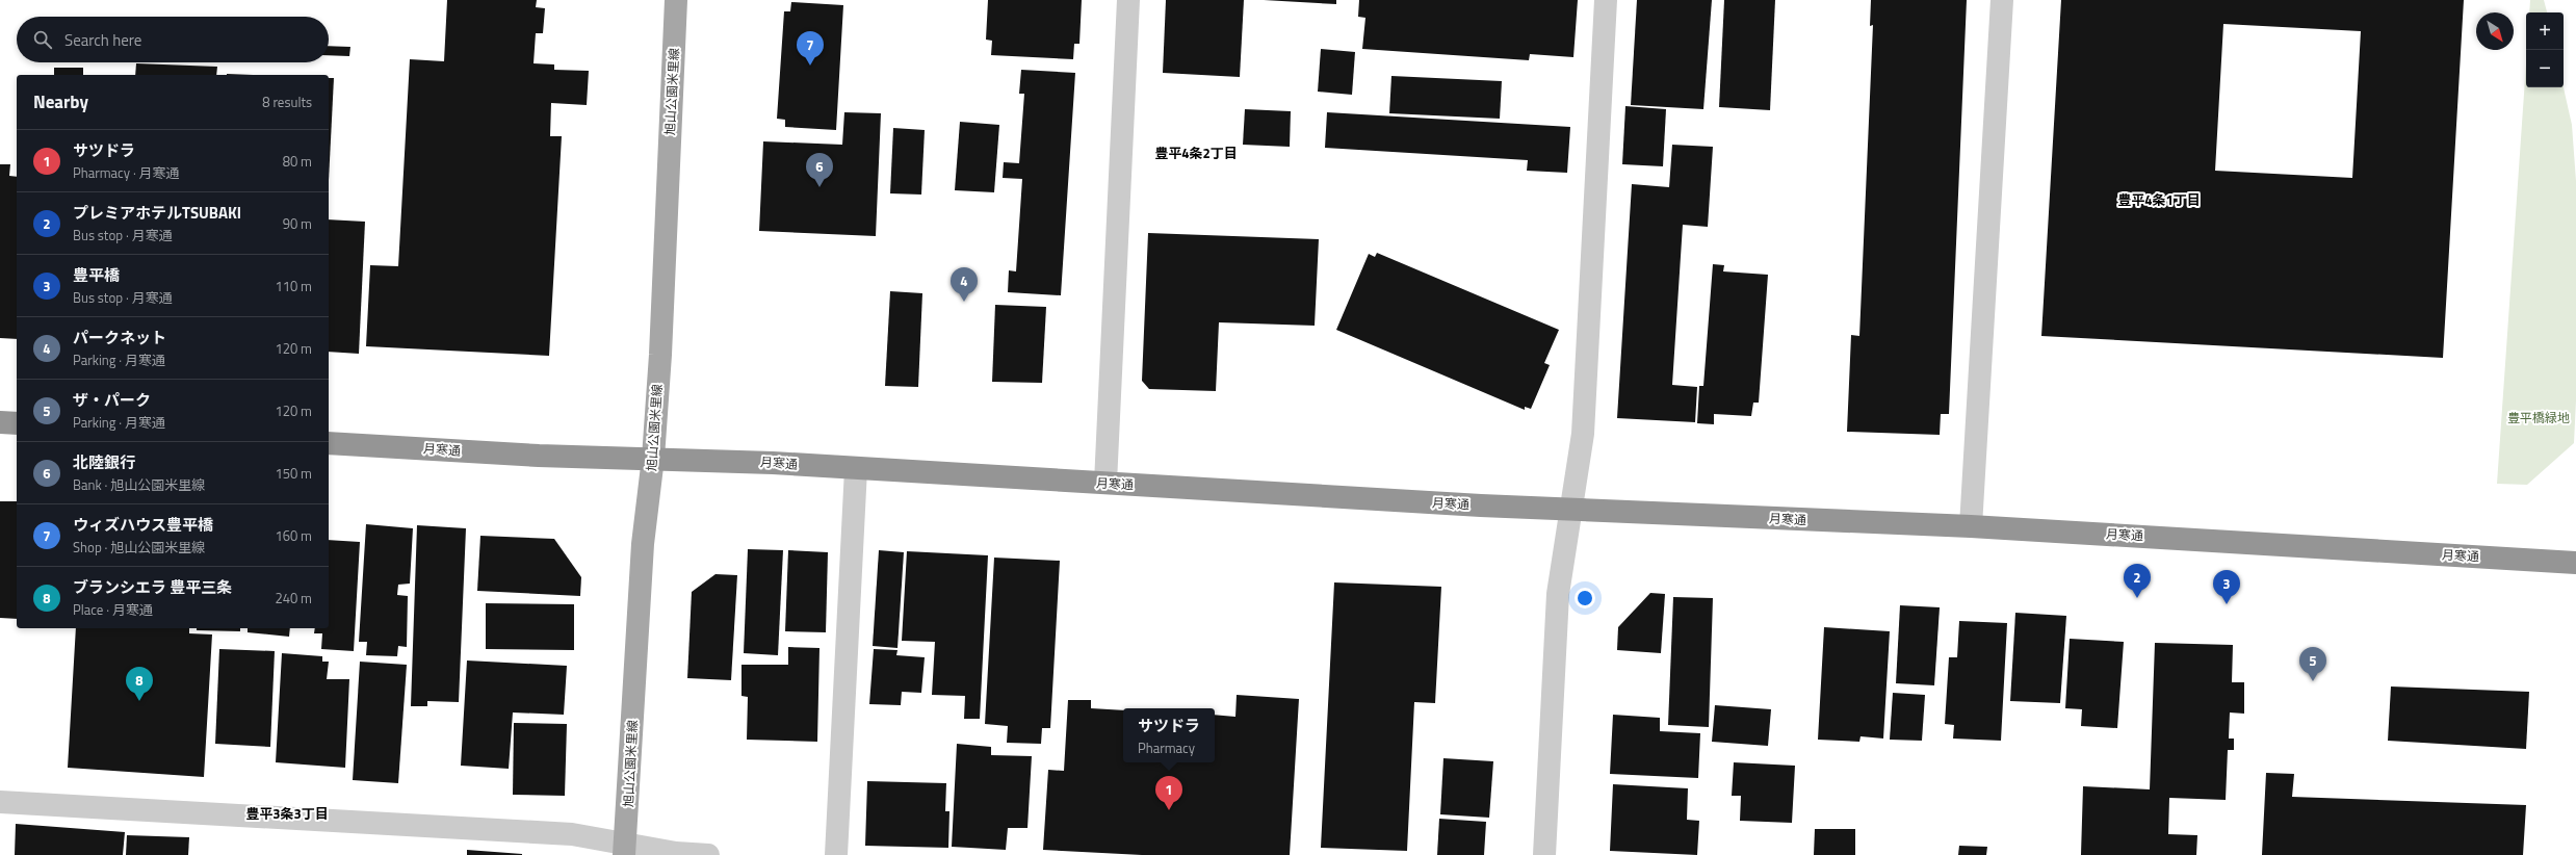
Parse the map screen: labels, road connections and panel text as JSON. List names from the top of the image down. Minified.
{"streets":{"highway":["月寒通"],"main road":["旭山公園米里線"]},"crossings":[["旭山公園米里線","月寒通"]],"districts":["豊平4条2丁目","豊平4条1丁目","豊平3条3丁目"],"parks":["豊平橋緑地"],"north":"bottom right","page":{"map_buttons":["+","−"],"search":"Search here","pins":["7","6","4","2","3","5","8","1"],"heading":["Nearby","8 results"],"list":[{"mark":"1","name":"サツドラ","note":"Pharmacy · 月寒通","value":"80 m"},{"mark":"2","name":"プレミアホテルTSUBAKI","note":"Bus stop · 月寒通","value":"90 m"},{"mark":"3","name":"豊平橋","note":"Bus stop · 月寒通","value":"110 m"},{"mark":"4","name":"パークネット","note":"Parking · 月寒通","value":"120 m"},{"mark":"5","name":"ザ・パーク","note":"Parking · 月寒通","value":"120 m"},{"mark":"6","name":"北陸銀行","note":"Bank · 旭山公園米里線","value":"150 m"},{"mark":"7","name":"ウィズハウス豊平橋","note":"Shop · 旭山公園米里線","value":"160 m"},{"mark":"8","name":"ブランシエラ 豊平三条","note":"Place · 月寒通","value":"240 m"}],"popup":["サツドラ","Pharmacy"]}}
